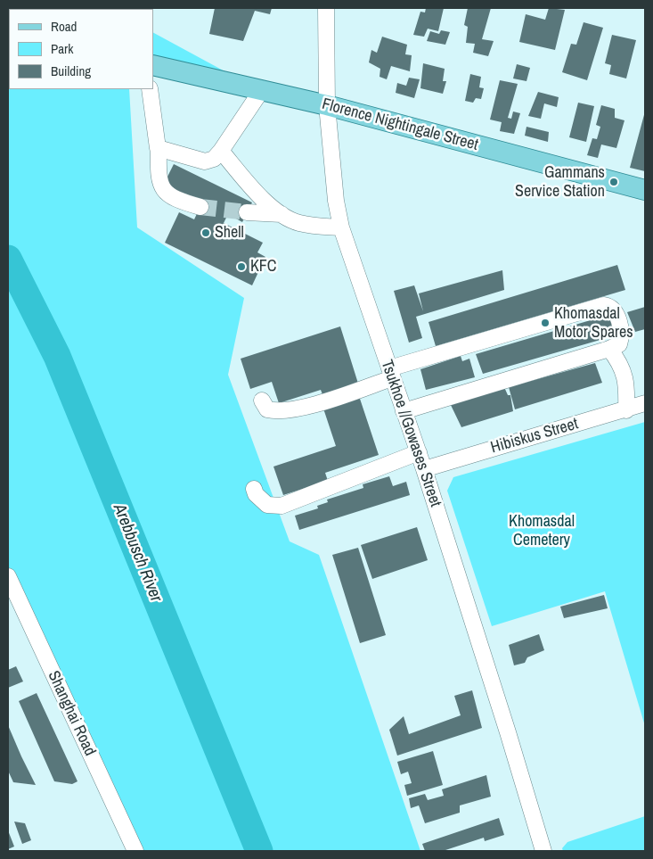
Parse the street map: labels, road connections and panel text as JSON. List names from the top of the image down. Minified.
{"streets":{"main road":["Florence Nightingale Street"],"street":["Tsukhoe //Gowases Street","Hibiskus Street","Shanghai Road"]},"crossings":[["Florence Nightingale Street","Tsukhoe //Gowases Street"],["Tsukhoe //Gowases Street","Hibiskus Street"]],"water":["Arebbusch River"],"parks":["Khomasdal Cemetery"],"places":["Gammans Service Station","Shell","KFC","Khomasdal Motor Spares"],"legend":["Road","Park","Building"]}
